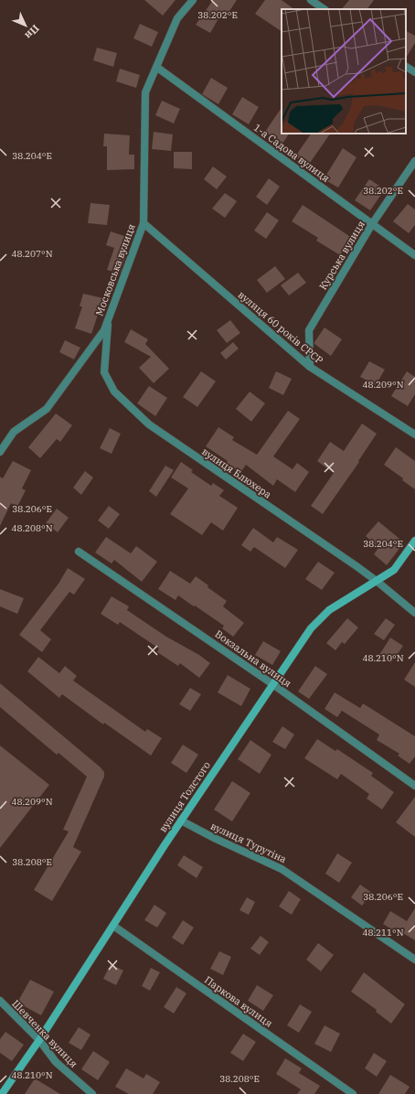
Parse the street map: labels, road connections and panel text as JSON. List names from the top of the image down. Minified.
{"streets":{"street":["1-а Садова вулиця","Курська вулиця","Московська вулиця","вулиця 60 років СРСР","вулиця Блюхера","Вокзальна вулиця","вулиця Толстого","вулиця Турутіна","Паркова вулиця","Шевченка вулиця"]},"crossings":[["1-а Садова вулиця","Курська вулиця"],["1-а Садова вулиця","Московська вулиця"],["Курська вулиця","вулиця 60 років СРСР"],["Московська вулиця","вулиця 60 років СРСР"],["Московська вулиця","вулиця Блюхера"],["вулиця Блюхера","вулиця Толстого"],["Вокзальна вулиця","вулиця Толстого"],["вулиця Толстого","вулиця Турутіна"],["вулиця Толстого","Паркова вулиця"],["вулиця Толстого","Шевченка вулиця"]],"north":"bottom right","coordinates":["38.202°E","38.204°E","48.207°N","48.209°N","38.206°E","48.208°N","48.210°N","38.208°E","48.211°N"]}
